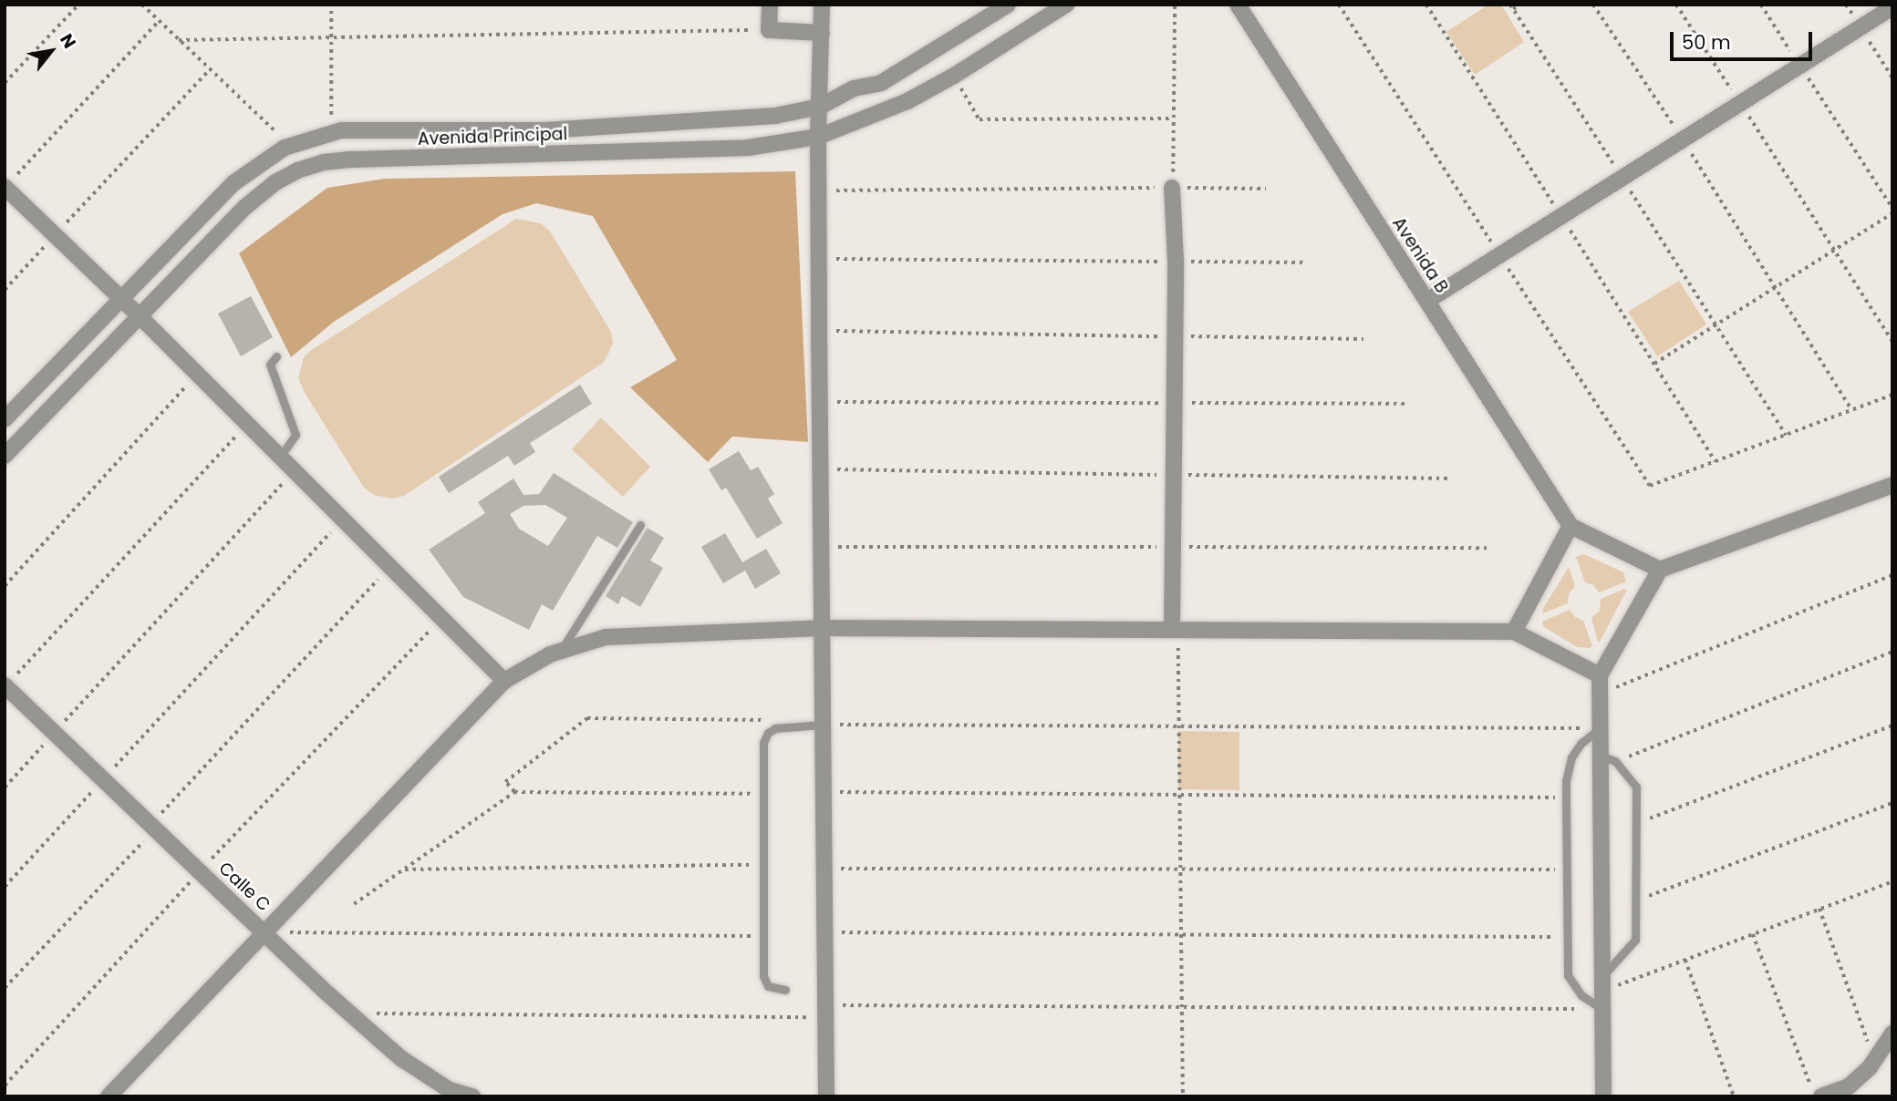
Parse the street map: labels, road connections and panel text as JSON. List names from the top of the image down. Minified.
{"streets":{"street":["Avenida Principal","Avenida B","Calle C"]},"scale_bar":"50 m","north":"top right"}
